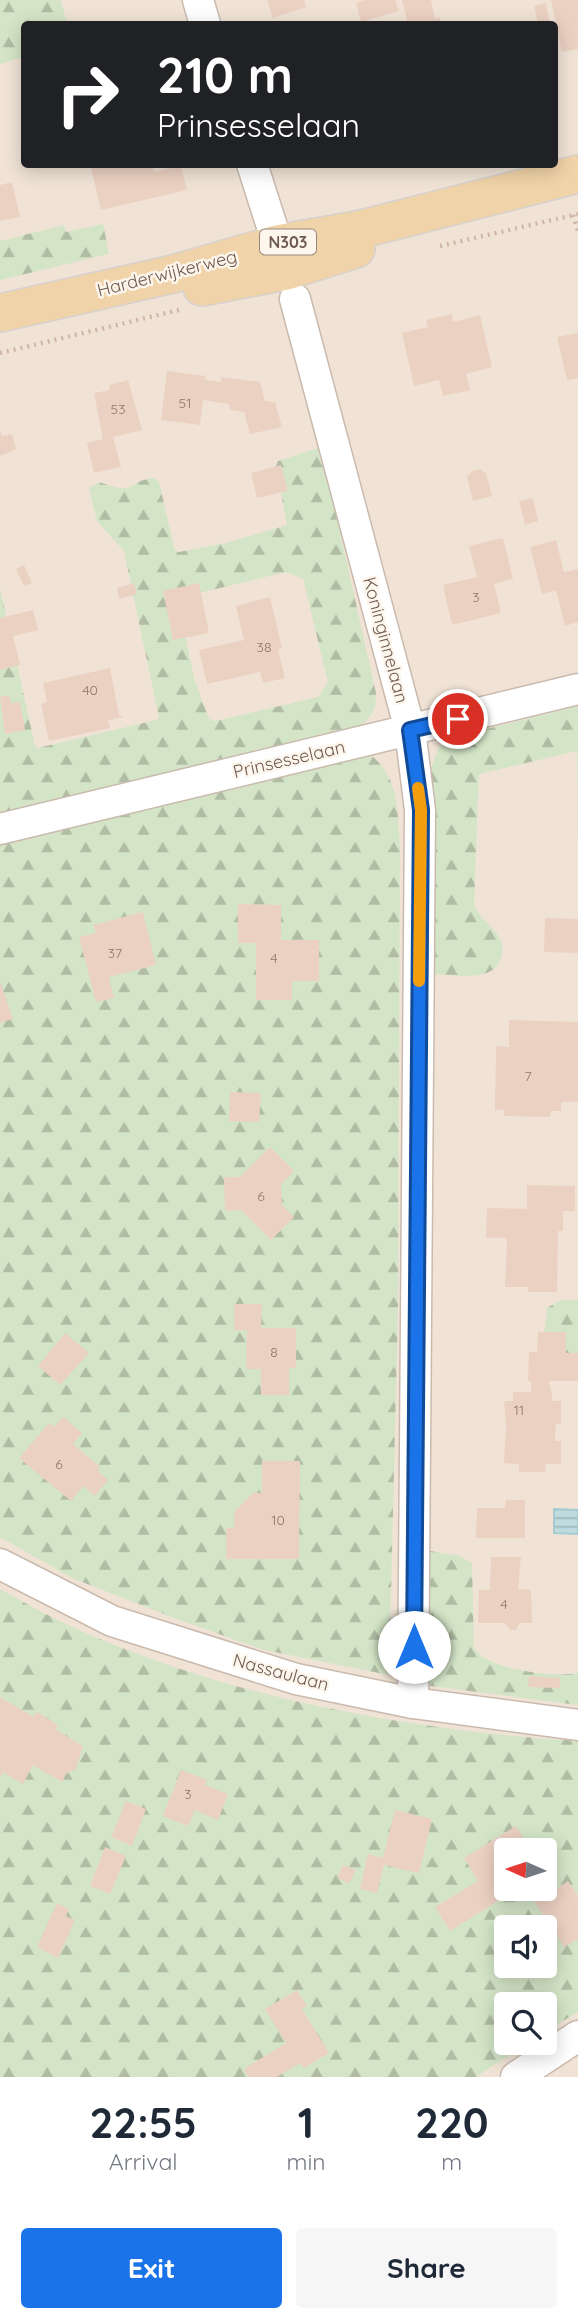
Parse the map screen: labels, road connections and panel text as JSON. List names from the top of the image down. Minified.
{"streets":{"main road":["N303","Harderwijkerweg"],"street":["Koninginnelaan","Prinsesselaan","Nassaulaan"]},"crossings":[["Harderwijkerweg","Koninginnelaan"],["Koninginnelaan","Prinsesselaan"],["Koninginnelaan","Nassaulaan"]],"house_numbers":["51","53","3","38","40","37","4","7","6","8","11","6","10","4","3"],"north":"left","page":{"turn":["210 m","Prinsesselaan"],"eta":["22:55","Arrival","1","min","220","m"],"buttons":["Exit","Share"]}}
